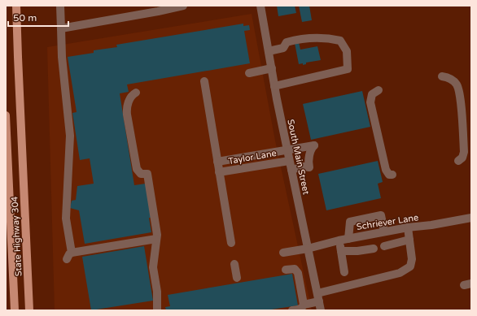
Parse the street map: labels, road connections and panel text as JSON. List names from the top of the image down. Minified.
{"streets":{"main road":["State Highway 304"],"street":["Taylor Lane","South Main Street","Schriever Lane"]},"crossings":[["Taylor Lane","South Main Street"],["South Main Street","Schriever Lane"]],"scale_bar":"50 m"}
